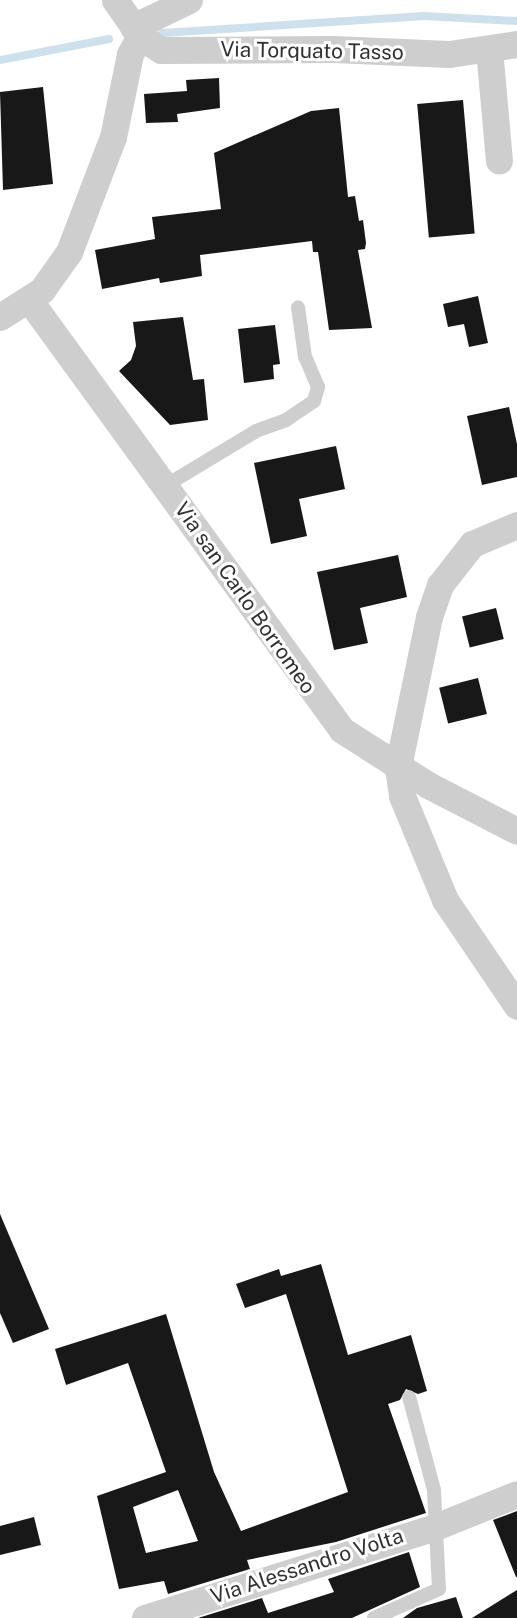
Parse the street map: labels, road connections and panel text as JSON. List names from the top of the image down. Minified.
{"streets":{"street":["Via Torquato Tasso","Via san Carlo Borromeo","Via Alessandro Volta"]}}
